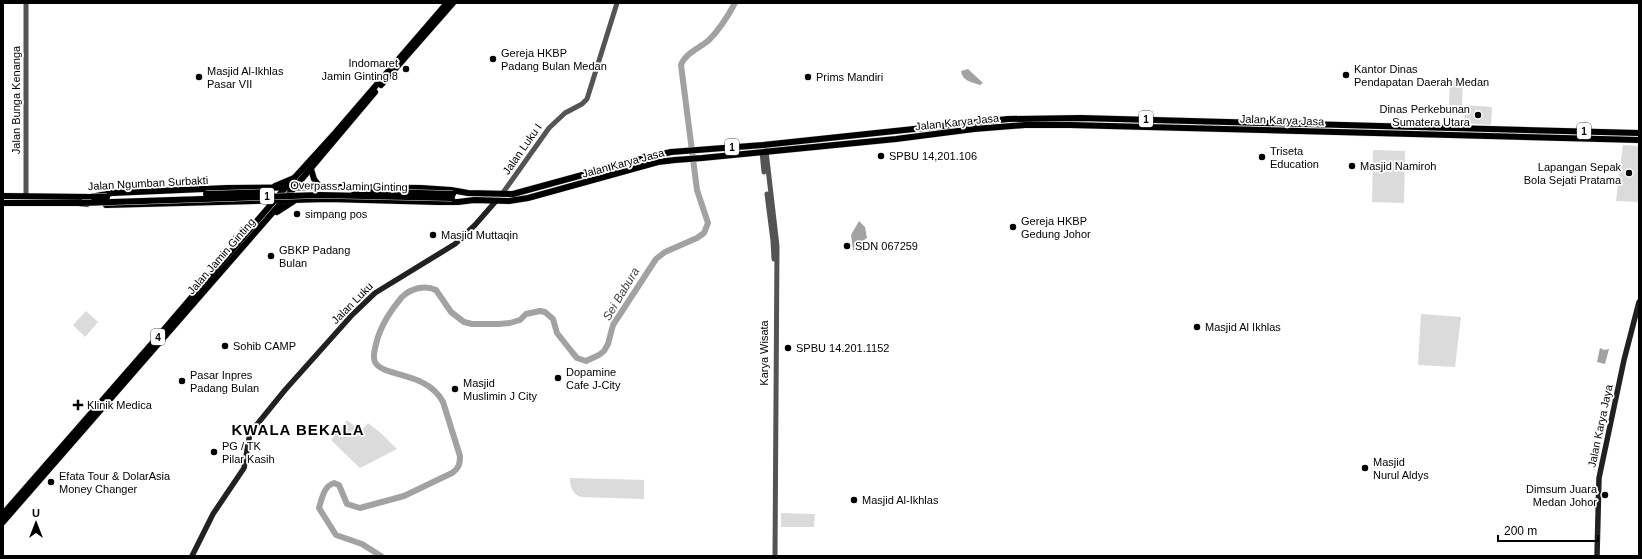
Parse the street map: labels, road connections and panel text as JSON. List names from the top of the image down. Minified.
{"streets":{"main road":["1","Jalan Karya Jasa","Jalan Ngumban Surbakti","Overpass Jamin Ginting","Jalan Jamin Ginting","Jalan Luku","4","Jalan Karya Jaya"],"street":["Jalan Bunga Kenanga","Jalan Luku I","Karya Wisata"]},"crossings":[["Jalan Bunga Kenanga","Jalan Ngumban Surbakti"],["Jalan Karya Jasa","Jalan Luku I"],["Jalan Karya Jasa","Jalan Ngumban Surbakti"],["Jalan Karya Jasa","Overpass Jamin Ginting"],["Jalan Karya Jasa","Jalan Jamin Ginting"],["Jalan Karya Jasa","Jalan Luku"],["Jalan Karya Jasa","Karya Wisata"],["Jalan Ngumban Surbakti","Overpass Jamin Ginting"],["Jalan Ngumban Surbakti","Jalan Jamin Ginting"]],"districts":["KWALA BEKALA"],"water":["Sei Babura"],"places":{"other":["Gereja HKBP Padang Bulan Medan","Indomaret Jamin Ginting 8","Kantor Dinas Pendapatan Daerah Medan","Masjid Al-Ikhlas Pasar VII","Prims Mandiri","Dinas Perkebunan Sumatera Utara","SPBU 14,201.106","Triseta Education","Masjid Namiroh","Lapangan Sepak Bola Sejati Pratama","simpang pos","Gereja HKBP Gedung Johor","Masjid Muttaqin","SDN 067259","GBKP Padang Bulan","Masjid Al Ikhlas","Sohib CAMP","SPBU 14.201.1152","Dopamine Cafe J-City","Pasar Inpres Padang Bulan","Masjid Muslimin J City","PG / TK Pilar Kasih","Masjid Nurul Aldys","Efata Tour & DolarAsia Money Changer","Dimsum Juara Medan Johor","Masjid Al-Ikhlas"],"health":["Klinik Medica"]},"scale_bar":"200 m","north":"top"}
